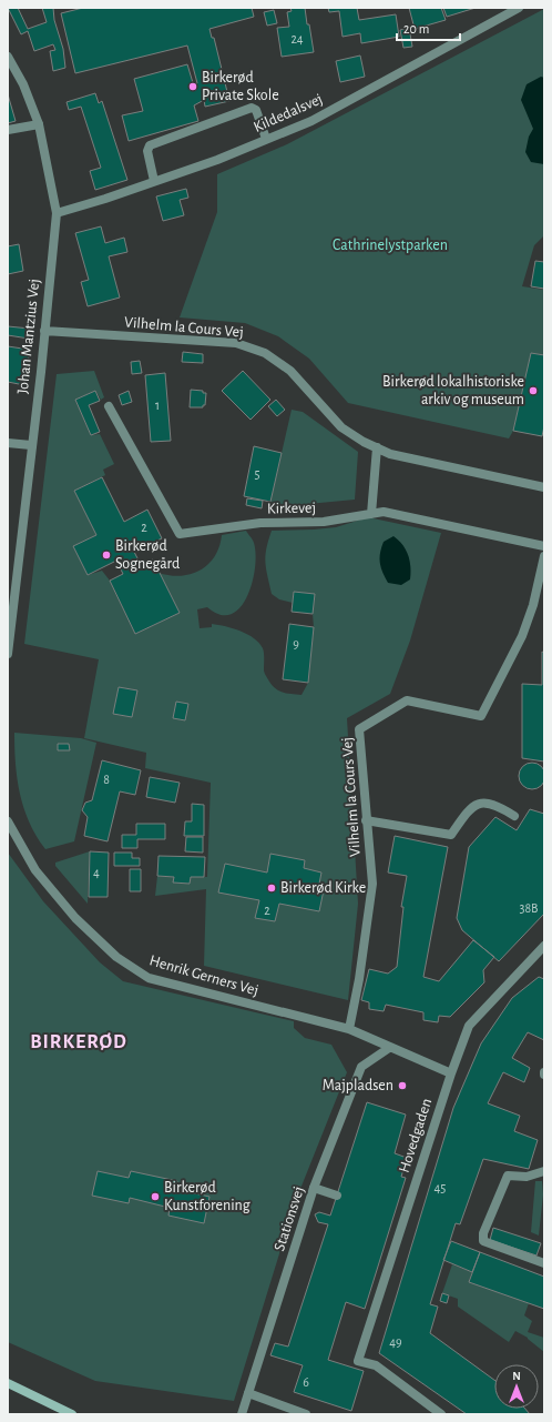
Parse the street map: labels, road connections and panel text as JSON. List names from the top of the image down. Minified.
{"streets":{"street":["Kildedalsvej","Vilhelm la Cours Vej","Johan Mantzius Vej","Kirkevej","Henrik Gerners Vej","Hovedgaden","Stationsvej"]},"crossings":[["Kildedalsvej","Johan Mantzius Vej"],["Vilhelm la Cours Vej","Johan Mantzius Vej"],["Vilhelm la Cours Vej","Henrik Gerners Vej"],["Henrik Gerners Vej","Hovedgaden"],["Henrik Gerners Vej","Stationsvej"]],"districts":["BIRKERØD"],"parks":["Cathrinelystparken"],"places":["Birkerød Private Skole","Birkerød lokalhistoriske arkiv og museum","Birkerød Sognegård","Birkerød Kirke","Majpladsen","Birkerød Kunstforening"],"house_numbers":["24","1","5","2","9","8","4","38B","2","45","49","6"],"scale_bar":"20 m","north":"top"}
